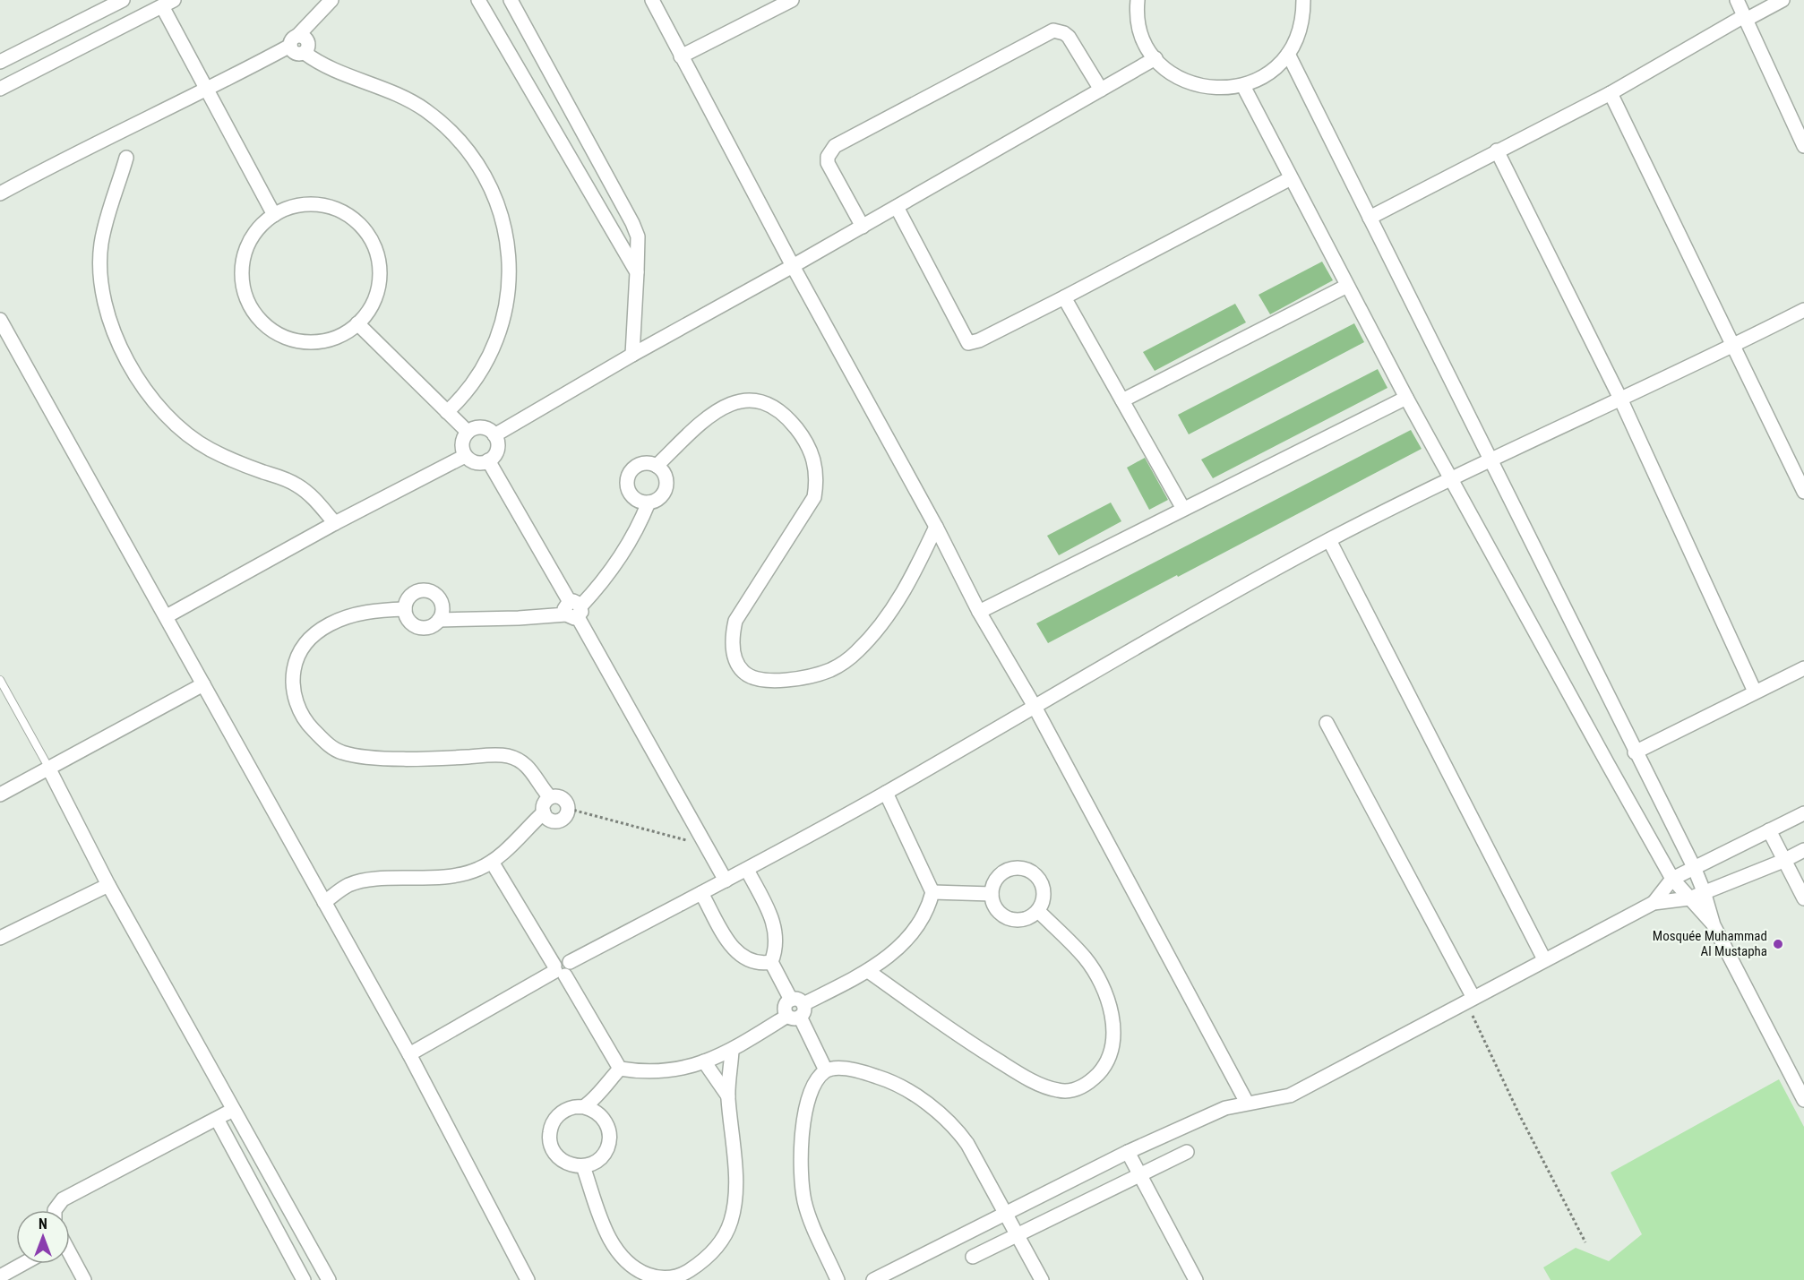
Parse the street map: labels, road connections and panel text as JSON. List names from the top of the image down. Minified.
{"places":["Mosquée Muhammad Al Mustapha"],"north":"top"}
